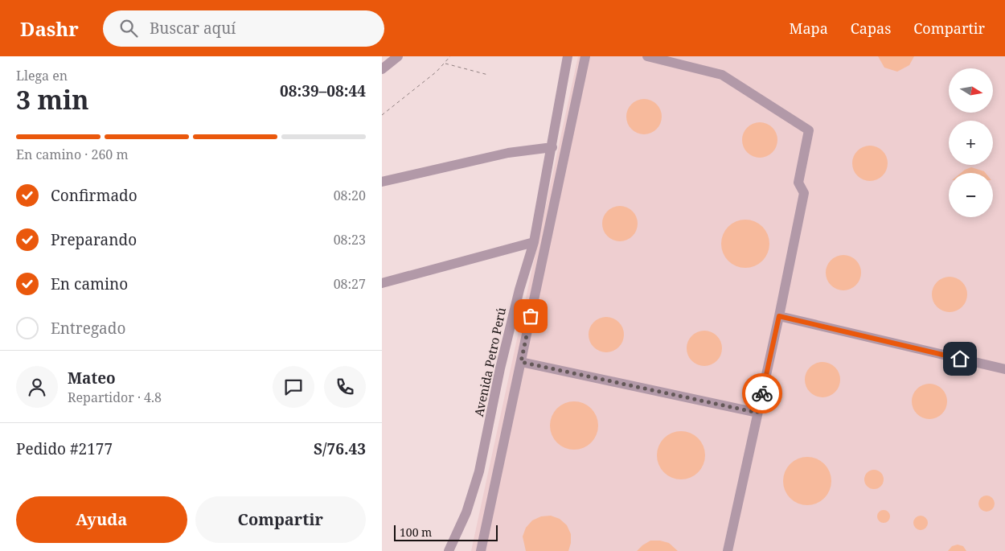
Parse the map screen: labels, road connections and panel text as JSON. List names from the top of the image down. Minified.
{"streets":{"street":["Avenida Petro Perú"]},"scale_bar":"100 m","north":"right","page":{"header":"Dashr","search":"Buscar aquí","nav":["Mapa","Capas","Compartir"],"heading":["3 min","Llega en","08:39–08:44"],"panel":["Mateo","Repartidor · 4.8","Pedido #2177","S/76.43"],"map_buttons":["+","−"],"bar":"En camino · 260 m","list":[["Confirmado","08:20"],["Preparando","08:23"],["En camino","08:27"],"Entregado"],"buttons":["Ayuda","Compartir"],"scale":"100 m"}}
